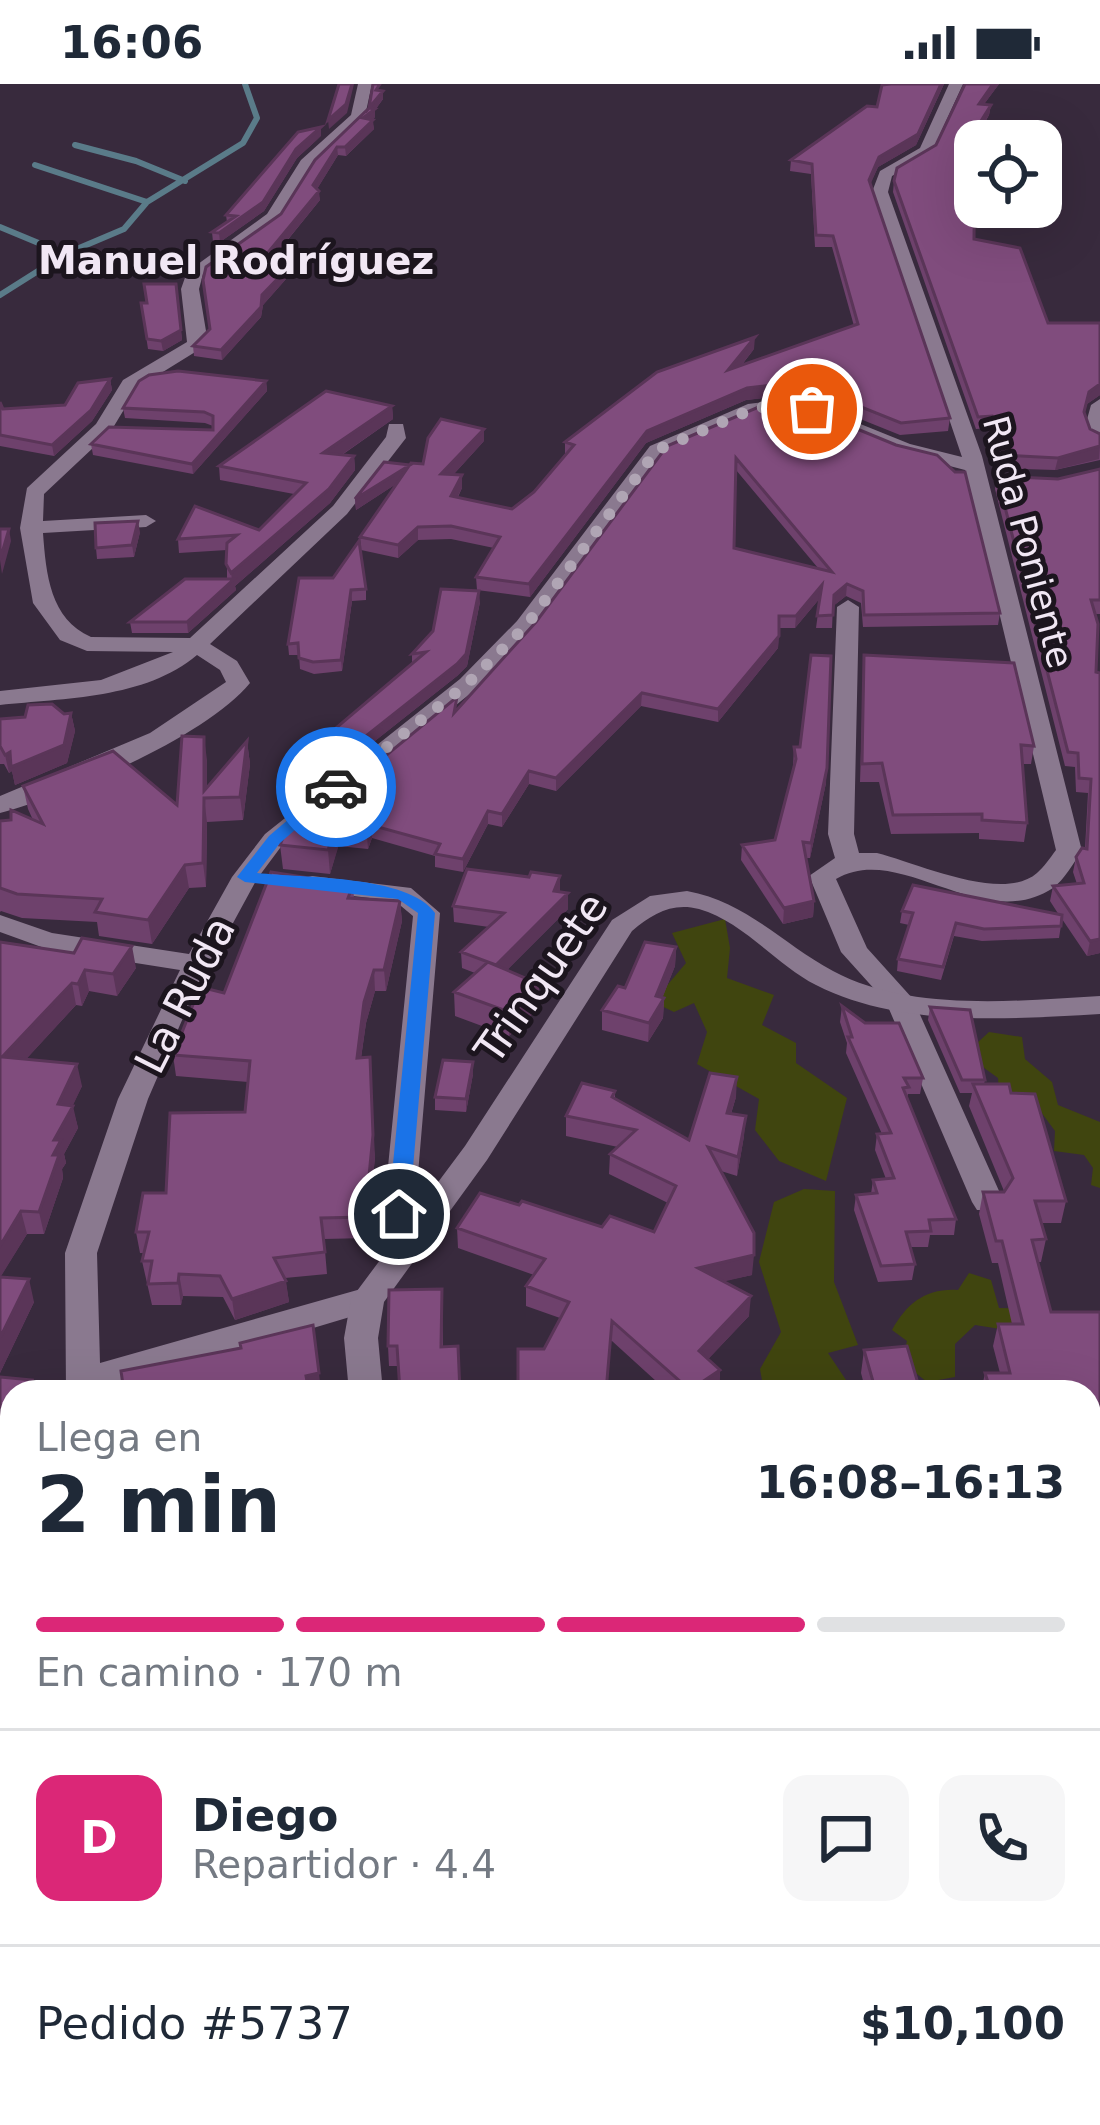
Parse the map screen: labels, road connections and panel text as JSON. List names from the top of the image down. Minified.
{"streets":{"street":["Ruda Poniente","Trinquete","La Ruda"]},"crossings":[["Ruda Poniente","La Ruda"]],"districts":["Manuel Rodríguez"],"page":{"status":"16:06","heading":["2 min","Llega en","16:08–16:13"],"panel":["Diego","Repartidor · 4.4","Pedido #5737","$10,100"],"bar":"En camino · 170 m","round":"D"}}
